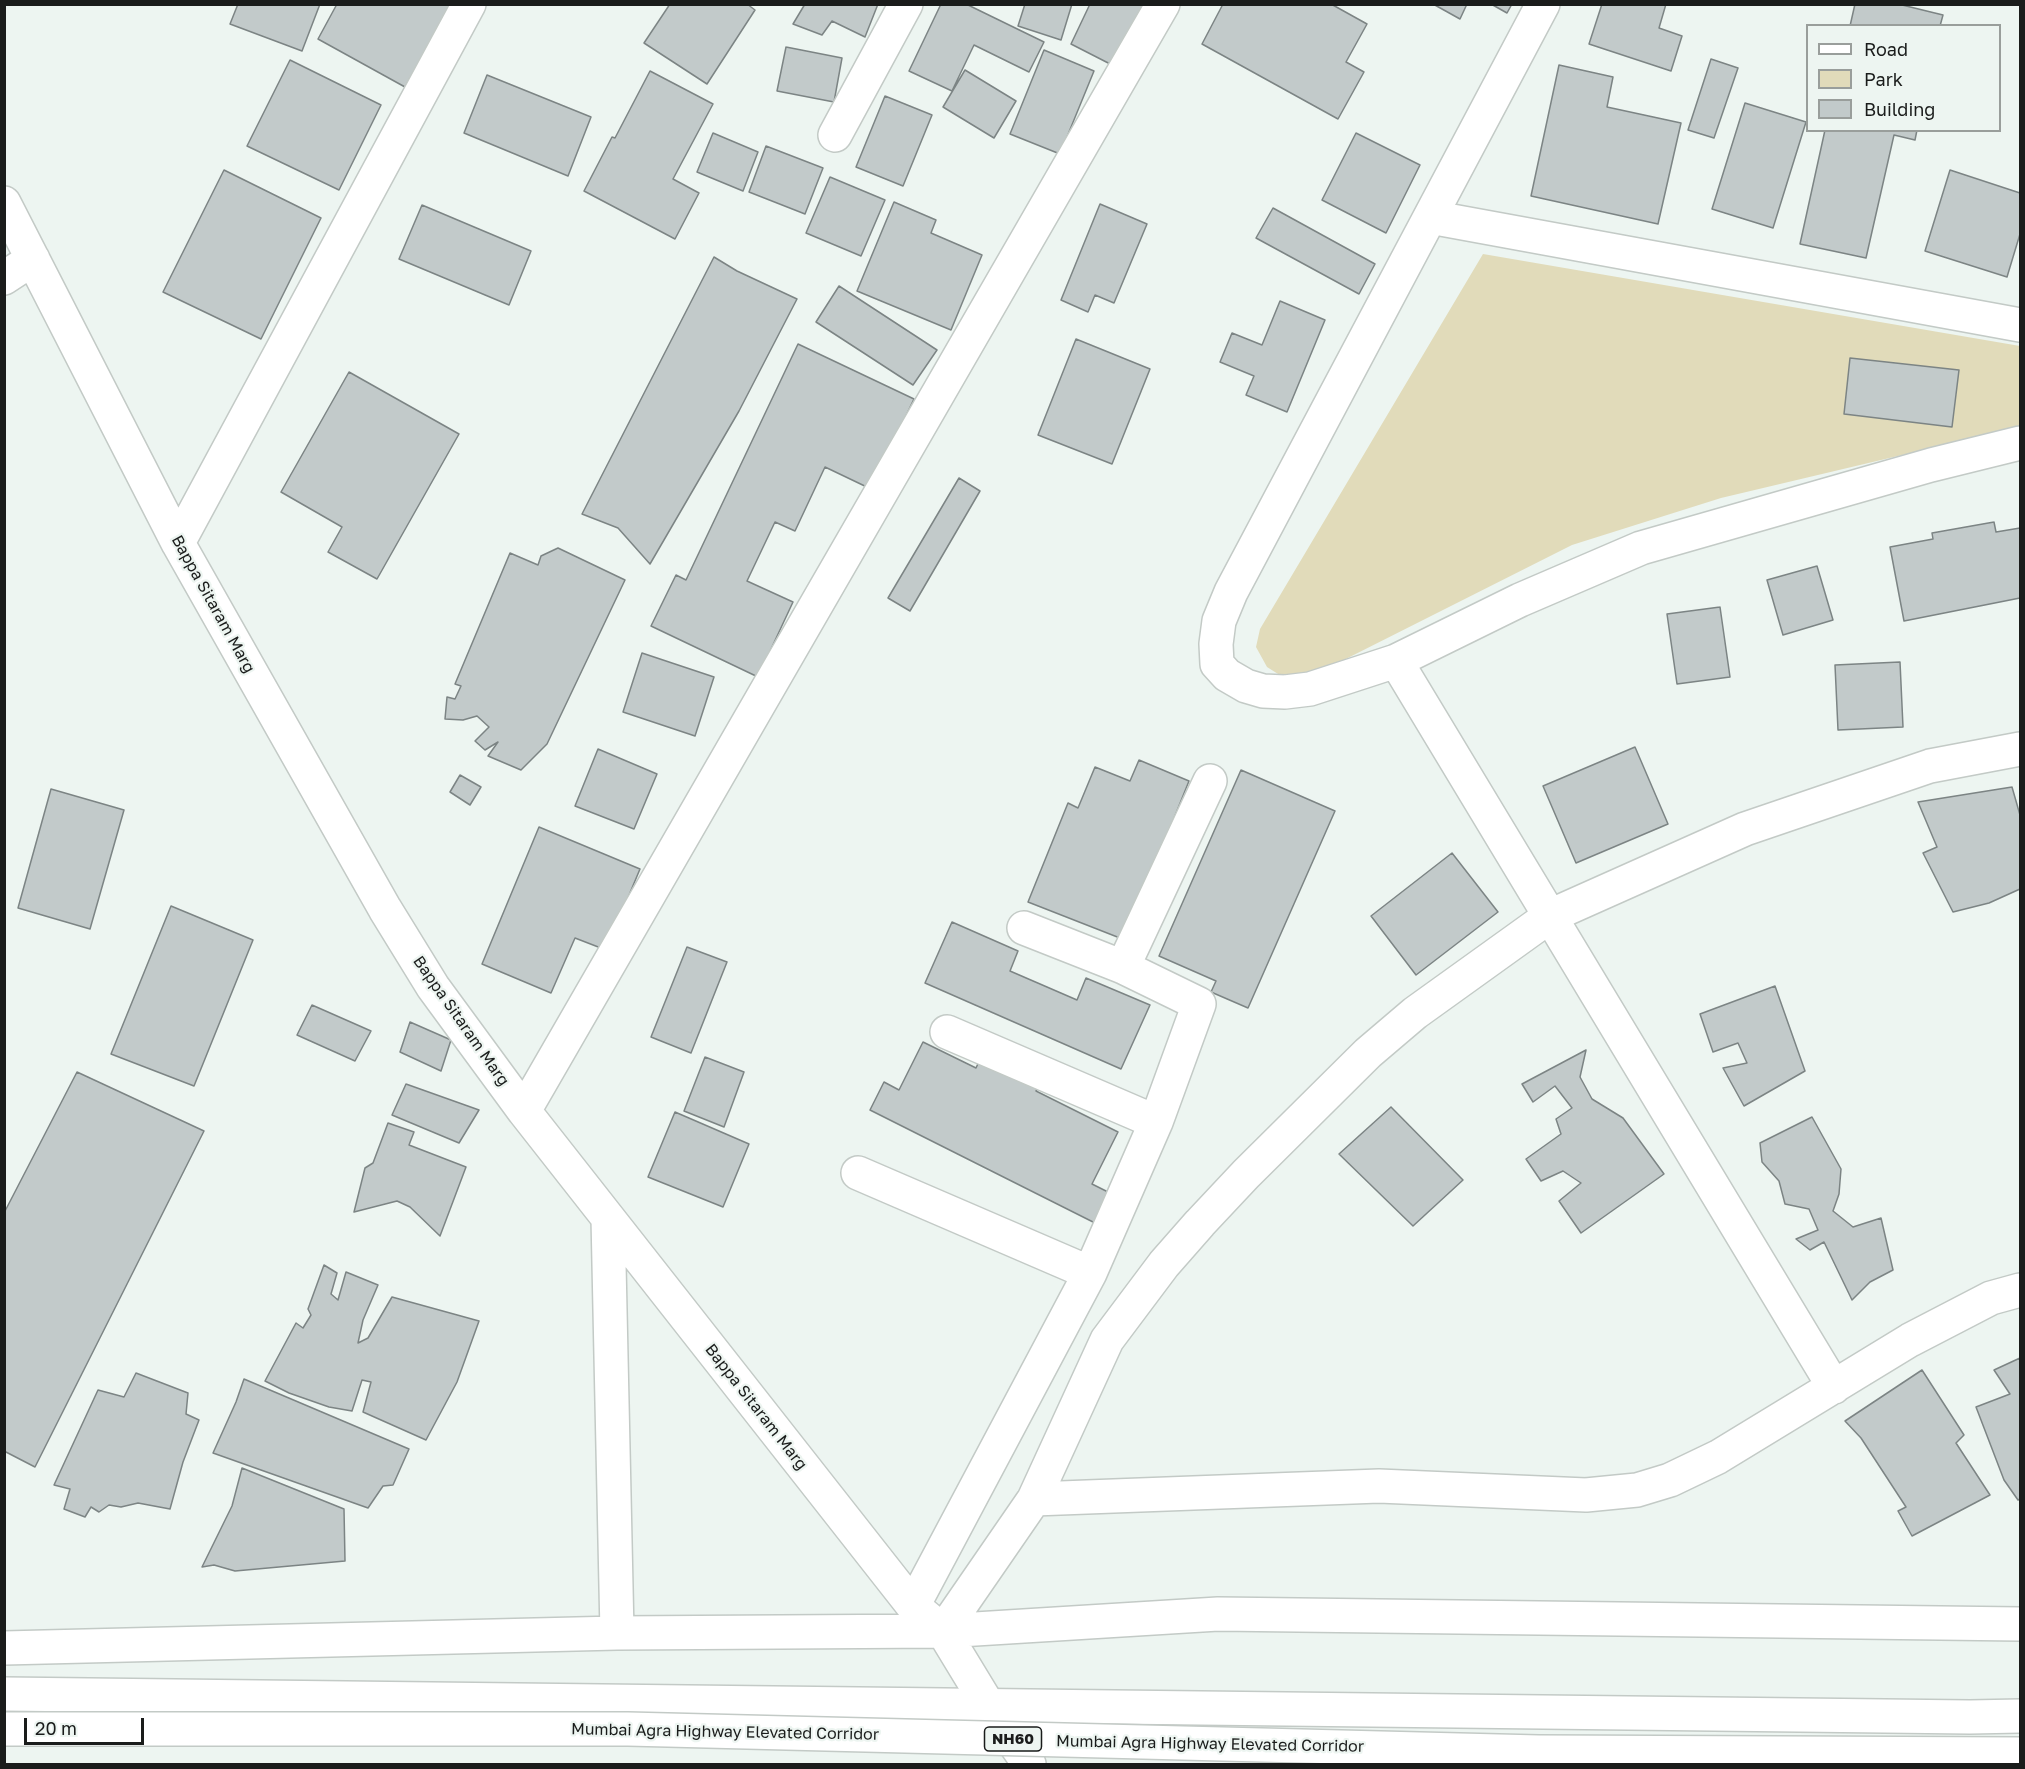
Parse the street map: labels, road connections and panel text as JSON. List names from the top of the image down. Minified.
{"streets":{"main road":["Bappa Sitaram Marg","Mumbai Agra Highway Elevated Corridor","NH60"]},"legend":["Road","Park","Building"],"scale_bar":"20 m"}
